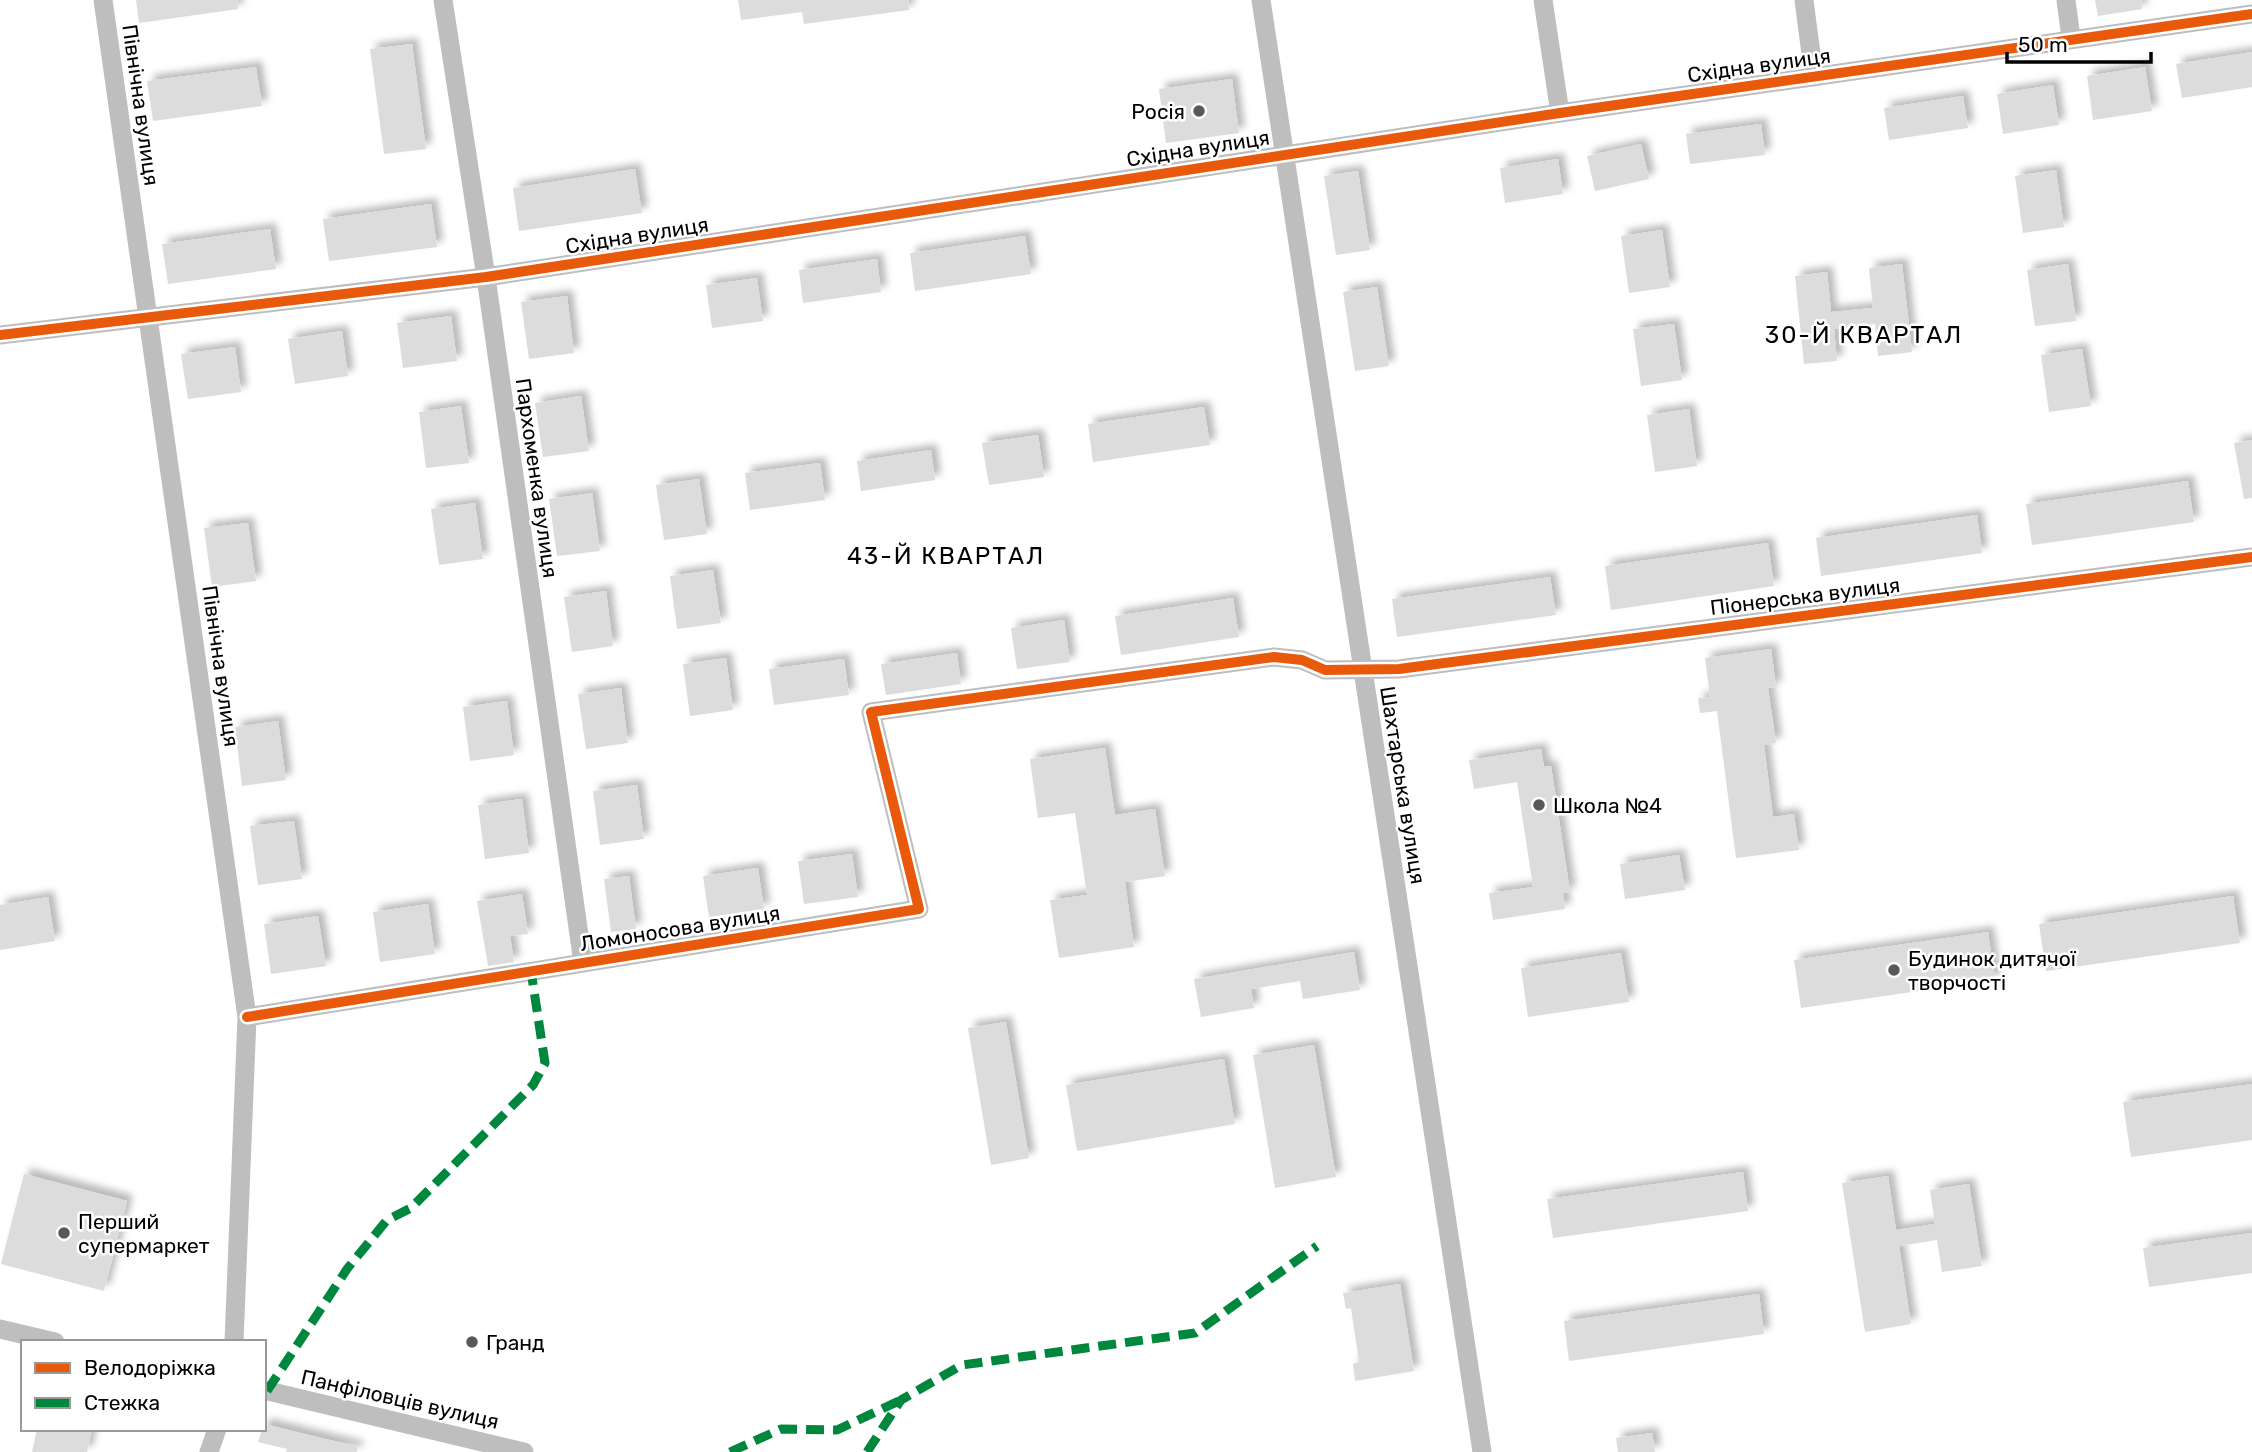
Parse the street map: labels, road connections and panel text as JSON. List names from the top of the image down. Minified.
{"streets":{"street":["Східна вулиця","Північна вулиця","Пархоменка вулиця","Піонерська вулиця","Шахтарська вулиця","Ломоносова вулиця","Панфіловців вулиця"]},"crossings":[["Східна вулиця","Північна вулиця"],["Східна вулиця","Пархоменка вулиця"],["Східна вулиця","Шахтарська вулиця"],["Північна вулиця","Ломоносова вулиця"],["Пархоменка вулиця","Ломоносова вулиця"],["Піонерська вулиця","Шахтарська вулиця"],["Піонерська вулиця","Ломоносова вулиця"]],"districts":["30-Й КВАРТАЛ","43-Й КВАРТАЛ"],"places":["Росія","Школа №4","Будинок дитячої творчості","Перший супермаркет","Гранд"],"legend":["Велодоріжка","Стежка"],"scale_bar":"50 m"}
